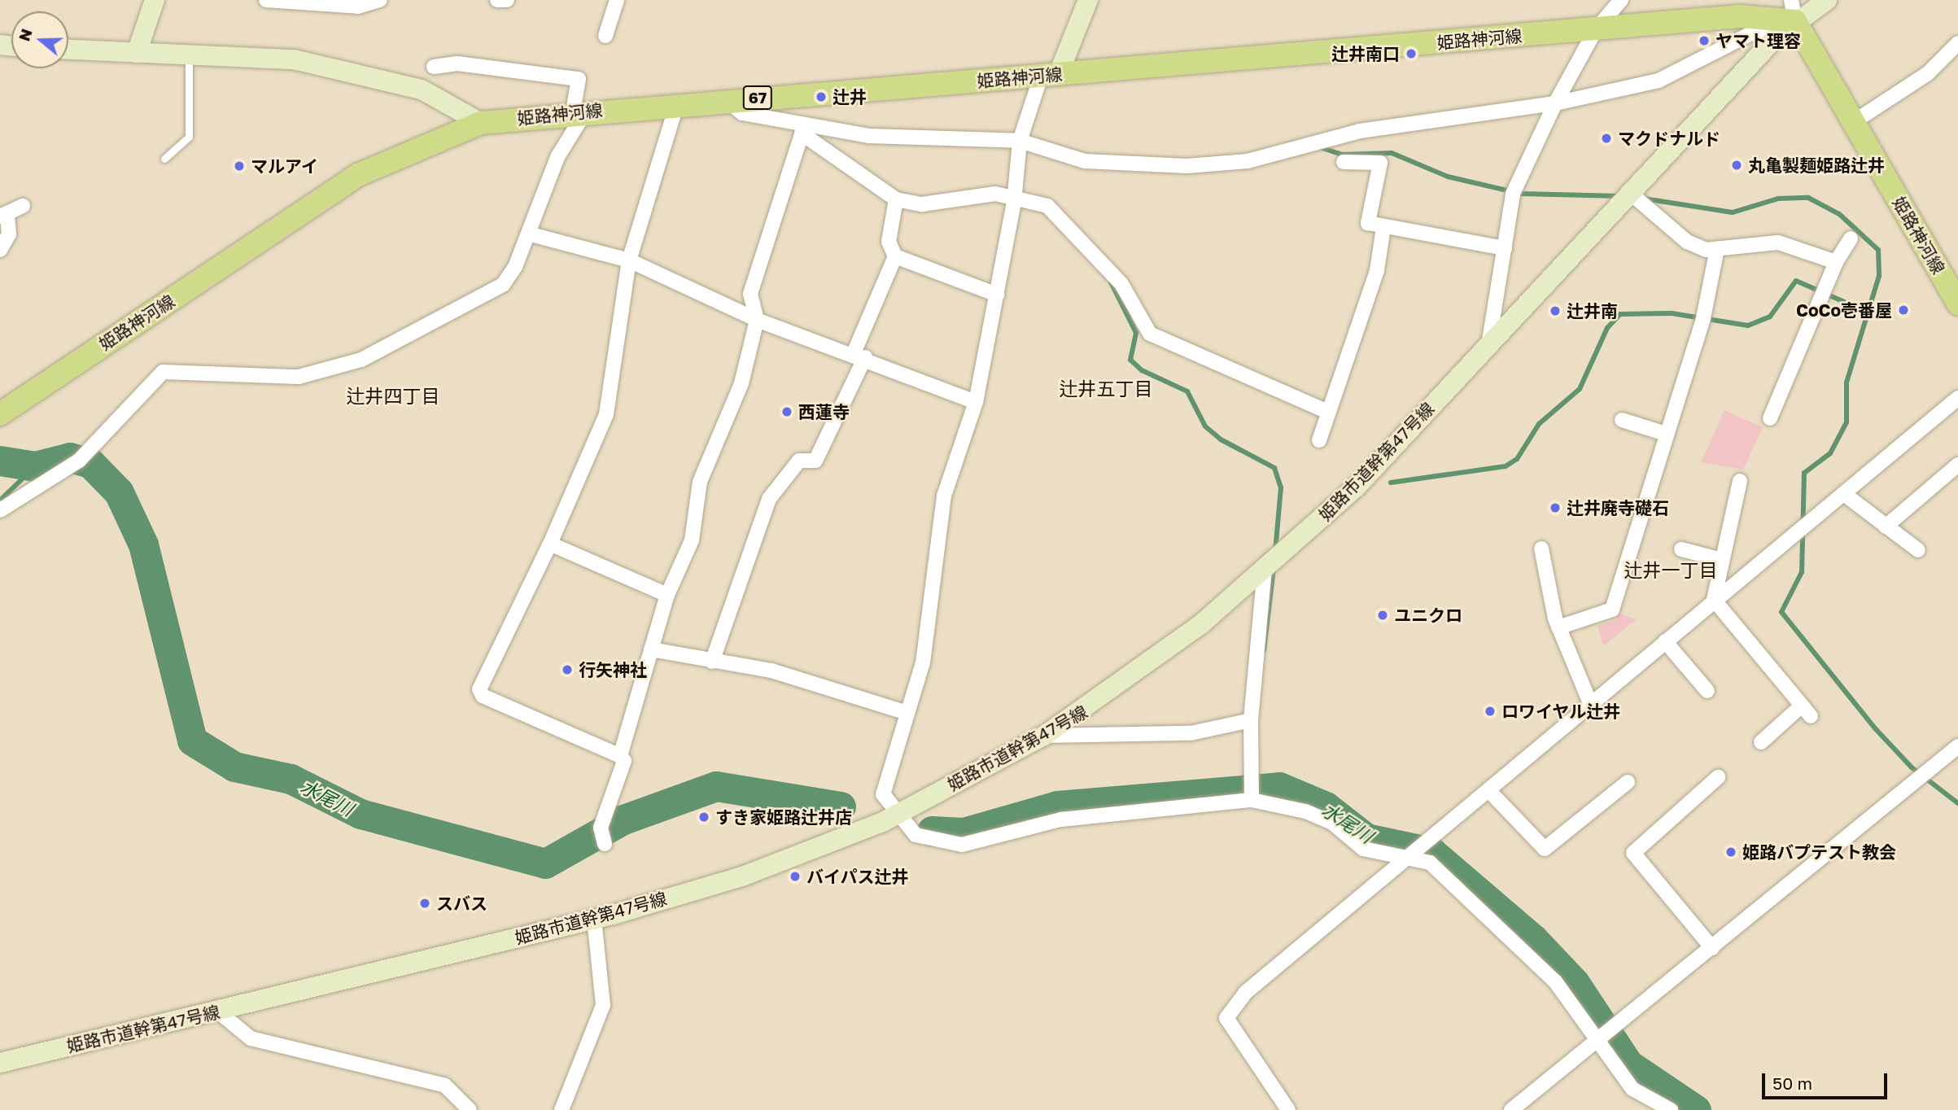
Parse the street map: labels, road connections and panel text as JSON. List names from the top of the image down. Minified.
{"streets":{"main road":["姫路神河線","67"],"street":["姫路市道幹第47号線"]},"crossings":[["姫路神河線","姫路市道幹第47号線"]],"districts":["辻井五丁目","辻井四丁目","辻井一丁目"],"water":["水尾川"],"places":["ヤマト理容","辻井南口","辻井","マクドナルド","丸亀製麺姫路辻井","マルアイ","CoCo壱番屋","辻井南","西蓮寺","辻井廃寺礎石","ユニクロ","行矢神社","ロワイヤル辻井","すき家姫路辻井店","姫路バプテスト教会","バイパス辻井","スバス"],"scale_bar":"50 m","north":"left"}
